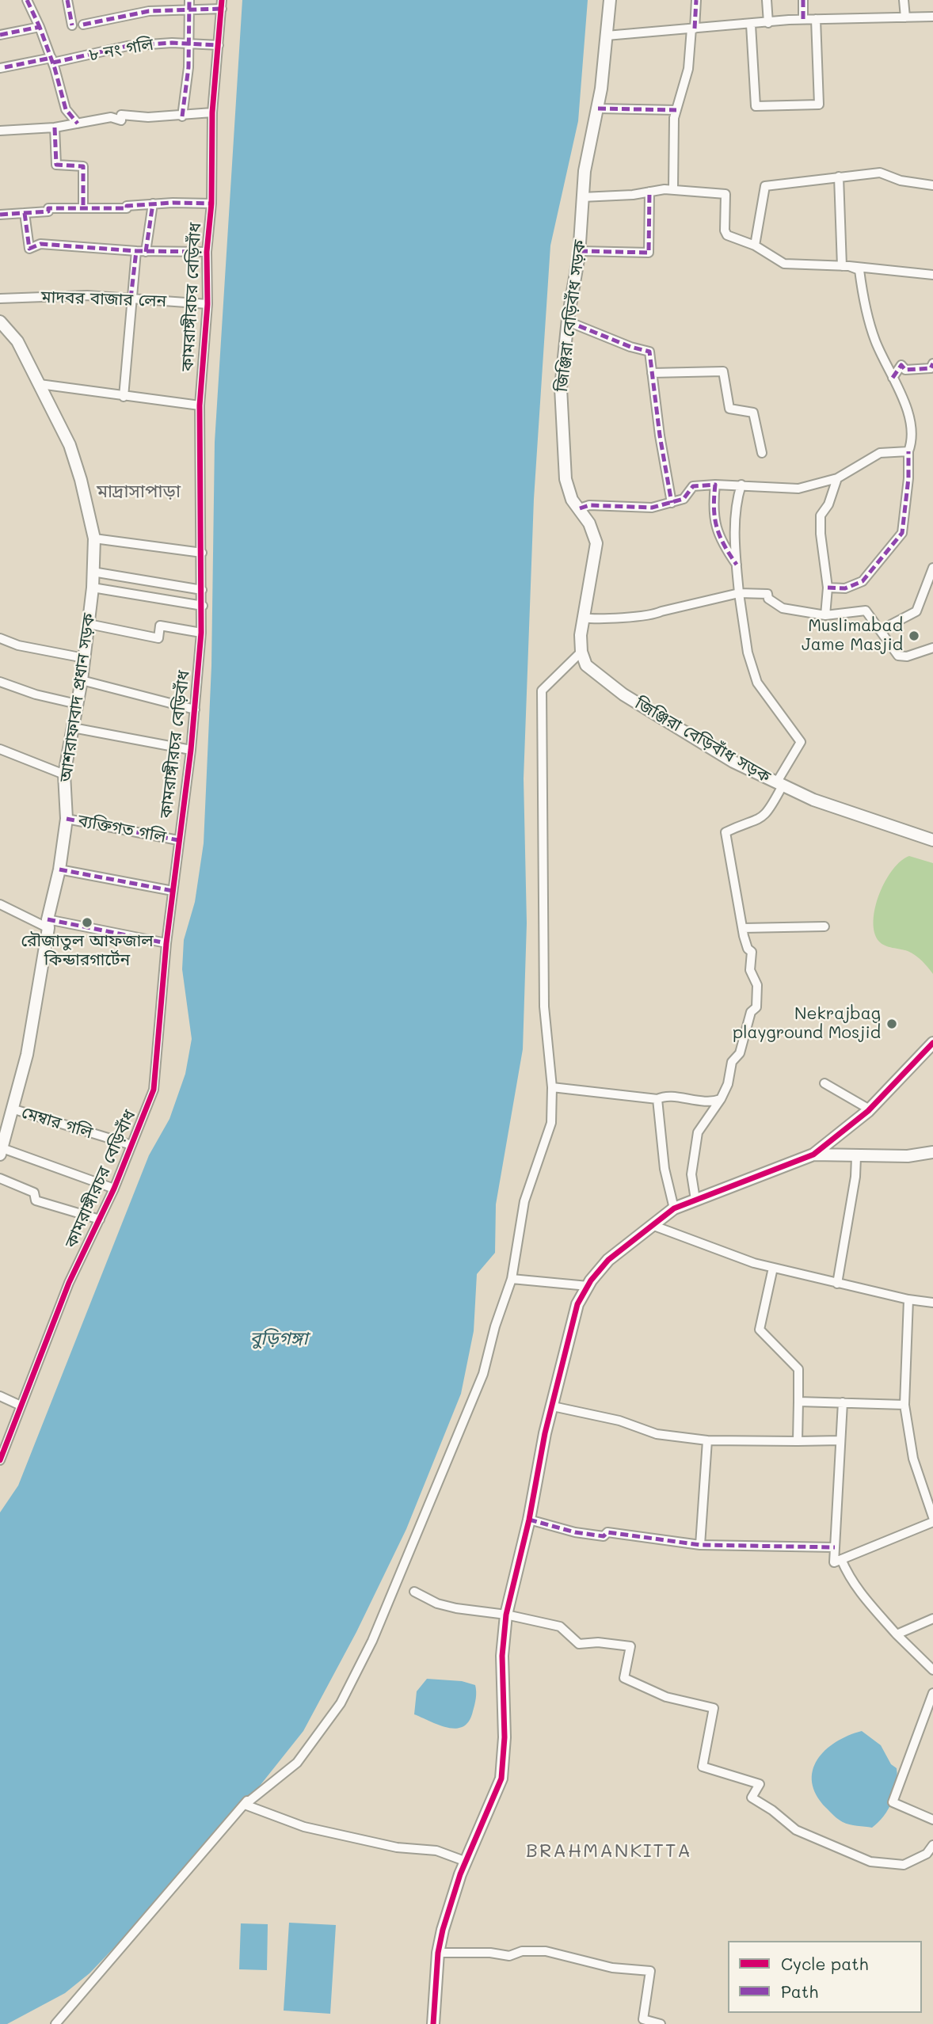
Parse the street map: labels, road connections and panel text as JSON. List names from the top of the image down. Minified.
{"streets":{"street":["৮ নং গলি","কামরাঙ্গীরচর বেড়িবাঁধ","মাদবর বাজার লেন","জিঞ্জিরা বেড়িবাঁধ সড়ক","আশরাফাবাদ প্রধান সড়ক","ব্যক্তিগত গলি","মেম্বার গলি"]},"crossings":[["৮ নং গলি","কামরাঙ্গীরচর বেড়িবাঁধ"],["কামরাঙ্গীরচর বেড়িবাঁধ","মাদবর বাজার লেন"],["কামরাঙ্গীরচর বেড়িবাঁধ","ব্যক্তিগত গলি"],["কামরাঙ্গীরচর বেড়িবাঁধ","মেম্বার গলি"],["আশরাফাবাদ প্রধান সড়ক","ব্যক্তিগত গলি"],["আশরাফাবাদ প্রধান সড়ক","মেম্বার গলি"]],"districts":["মাদ্রাসাপাড়া","BRAHMANKITTA"],"water":["বুড়িগঙ্গা"],"places":["Muslimabad Jame Masjid","রৌজাতুল আফজাল কিন্ডারগার্টেন","Nekrajbag playground Mosjid"],"legend":["Cycle path","Path"]}
